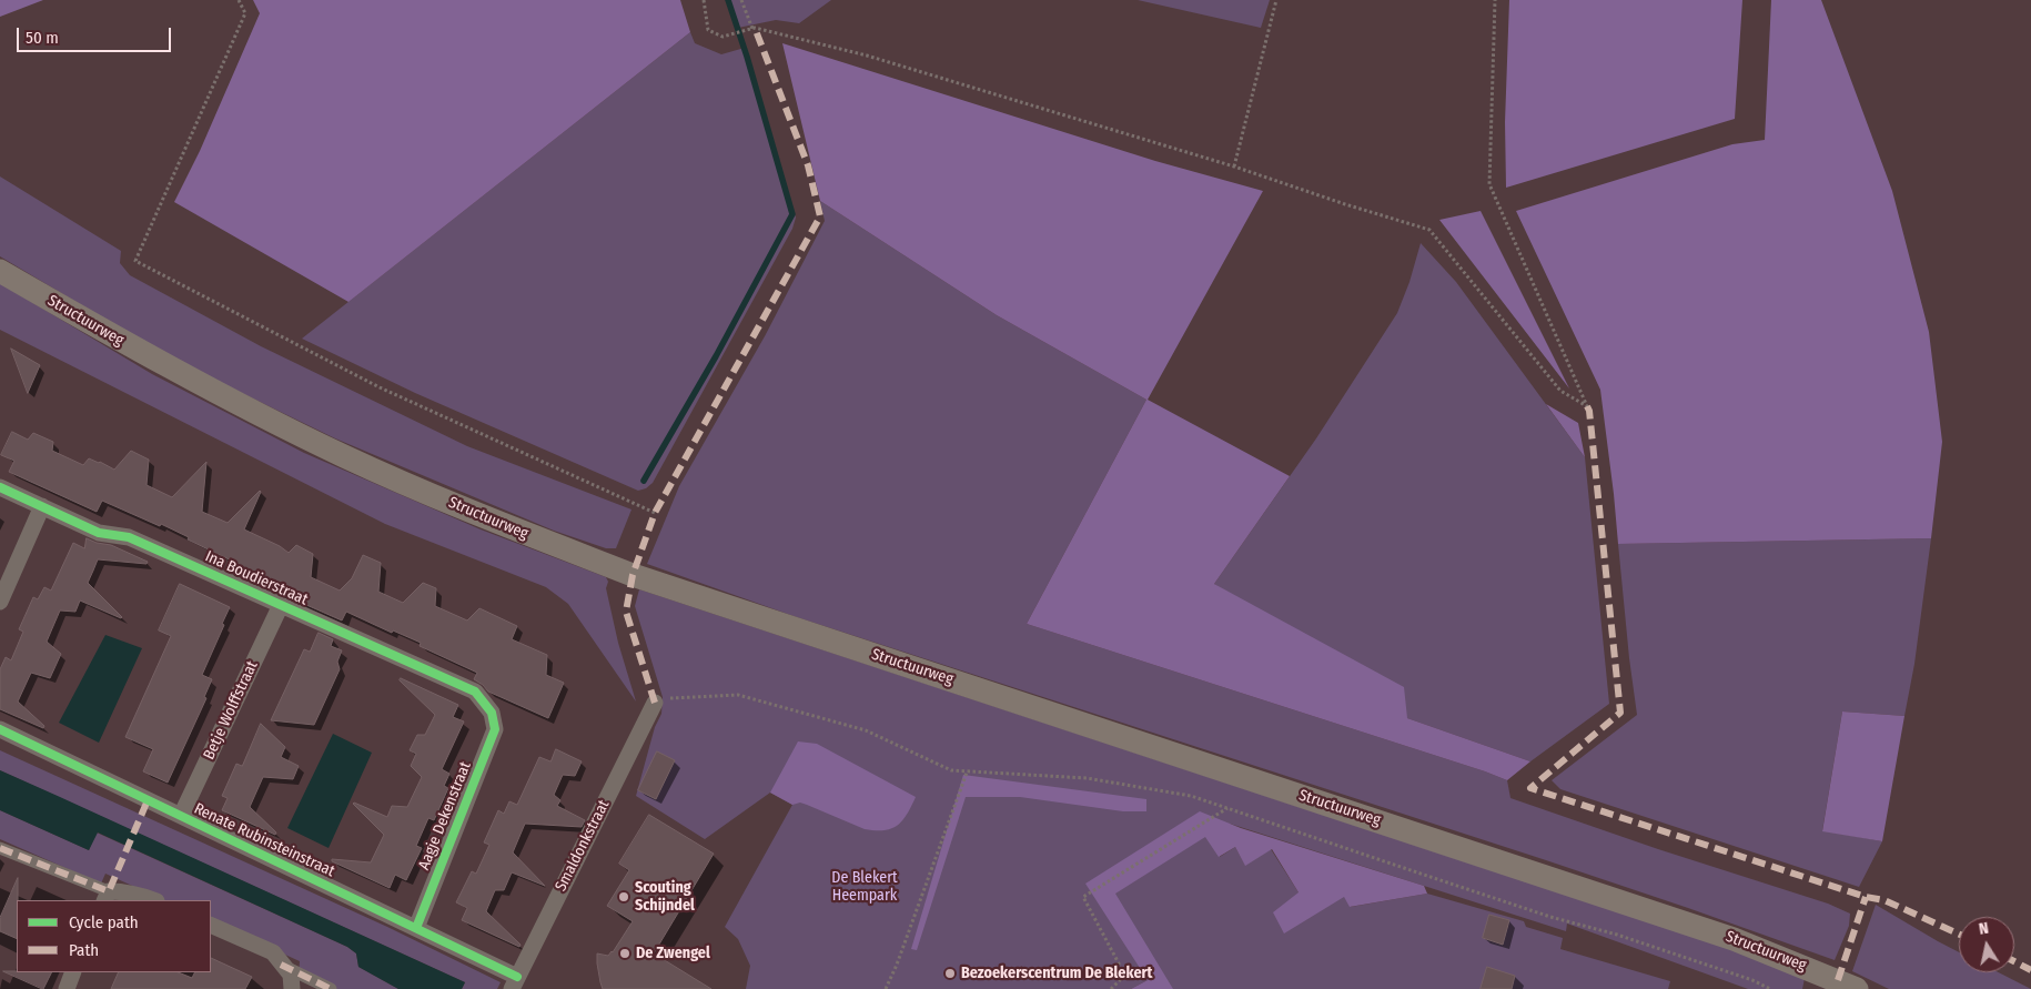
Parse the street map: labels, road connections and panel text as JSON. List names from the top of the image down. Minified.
{"streets":{"main road":["Structuurweg"],"street":["Ina Boudierstraat","Betje Wolffstraat","Aagje Dekenstraat","Renate Rubinsteinstraat","Smaldonkstraat"]},"crossings":[["Ina Boudierstraat","Betje Wolffstraat"],["Ina Boudierstraat","Aagje Dekenstraat"],["Betje Wolffstraat","Renate Rubinsteinstraat"],["Aagje Dekenstraat","Renate Rubinsteinstraat"],["Renate Rubinsteinstraat","Smaldonkstraat"]],"parks":["De Blekert Heempark"],"places":["Scouting Schijndel","De Zwengel","Bezoekerscentrum De Blekert"],"legend":["Cycle path","Path"],"scale_bar":"50 m","north":"top"}
